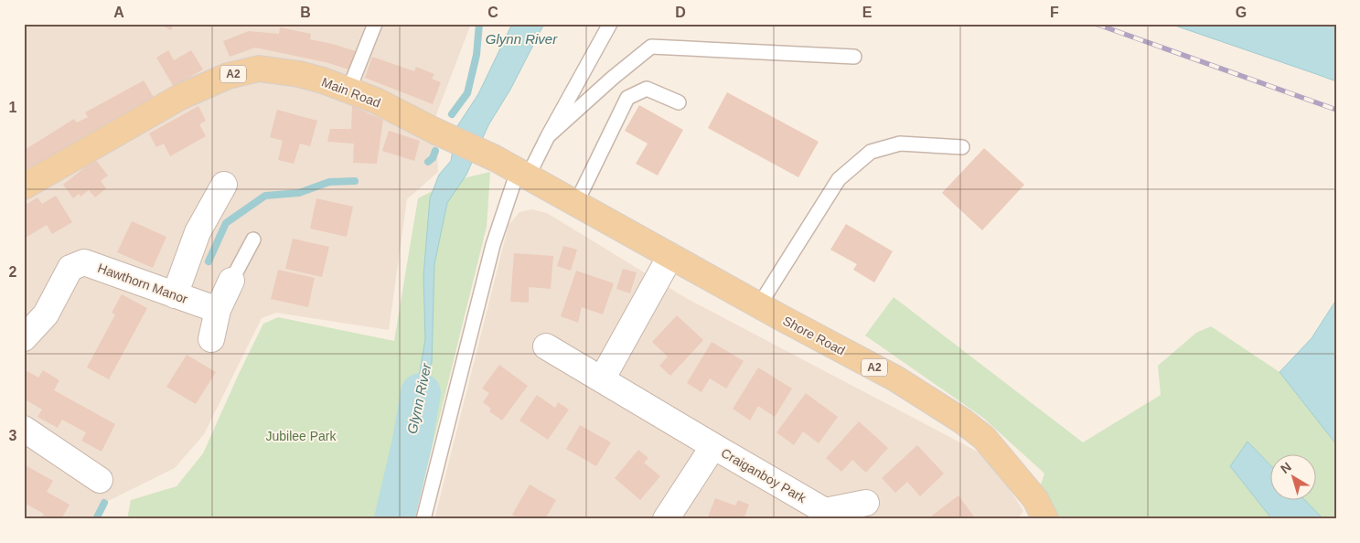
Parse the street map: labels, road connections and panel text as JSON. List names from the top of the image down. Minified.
{"streets":{"main road":["A2","Main Road","Shore Road"],"street":["Hawthorn Manor","Craiganboy Park"]},"crossings":[["Main Road","Shore Road"]],"water":["Glynn River"],"parks":["Jubilee Park"],"north":"top left","grid":{"columns":["A","B","C","D","E","F","G"],"rows":["1","2","3"]}}
